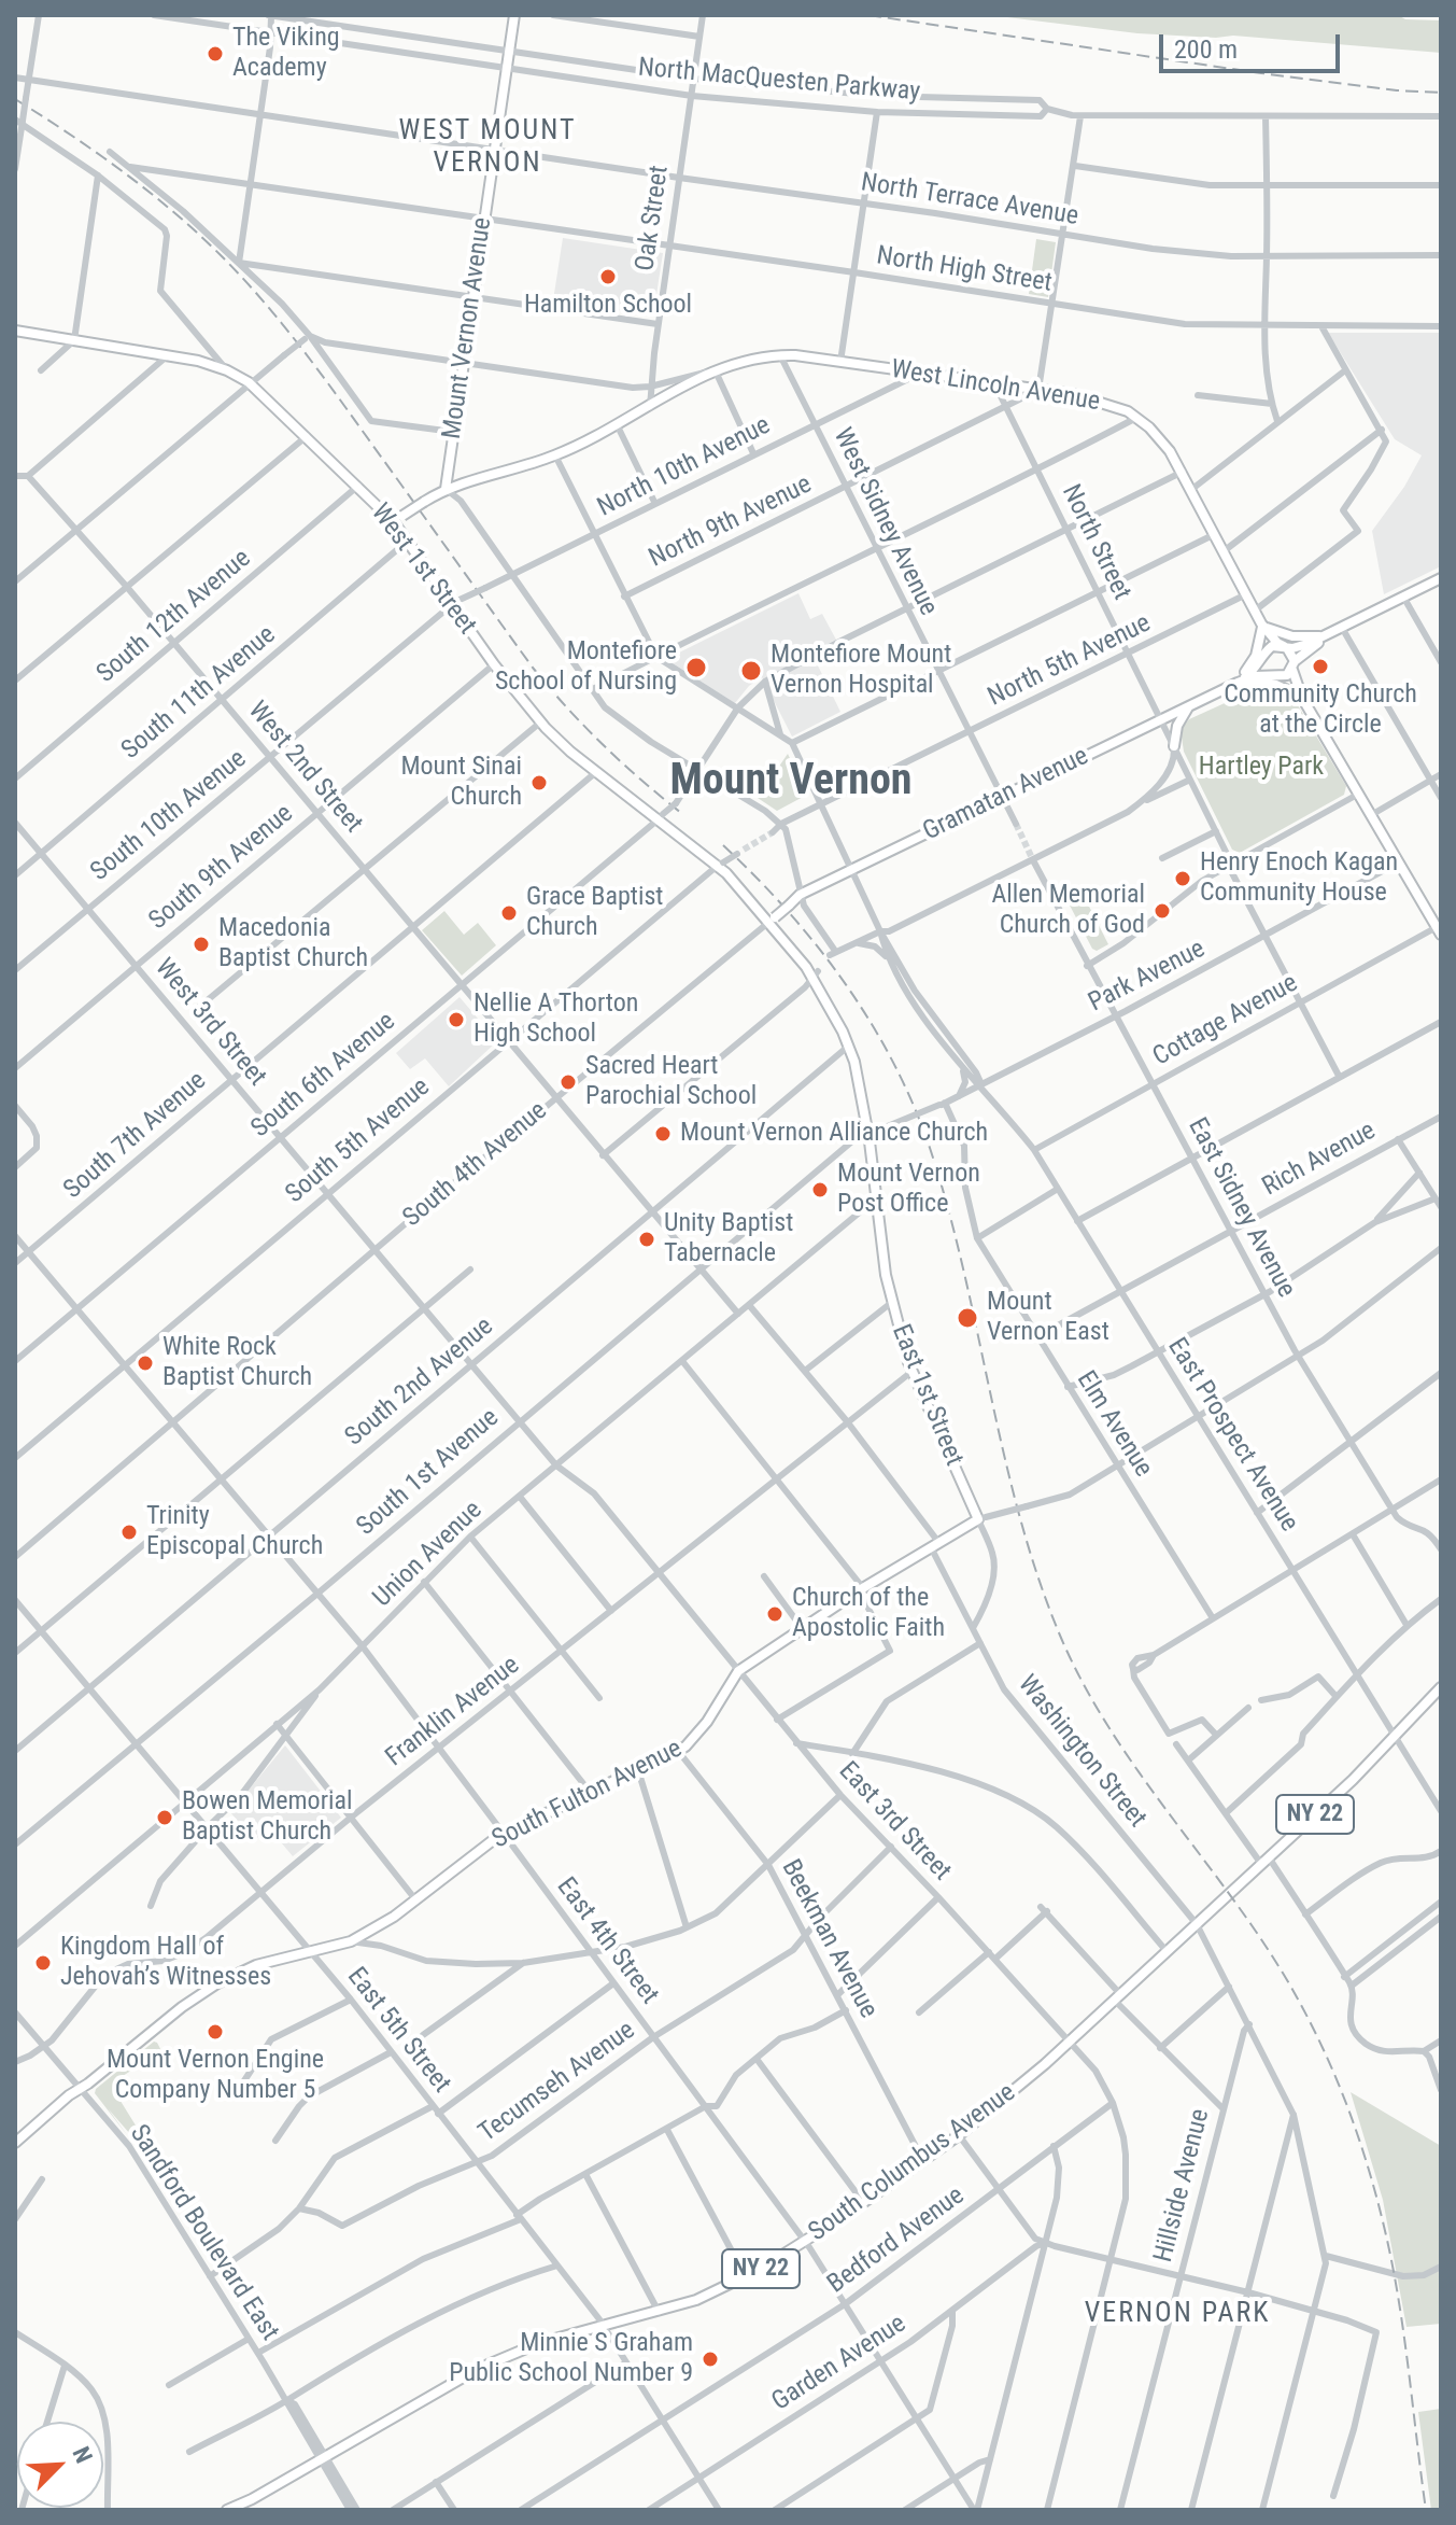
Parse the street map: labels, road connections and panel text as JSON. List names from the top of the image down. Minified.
{"streets":{"main road":["Mount Vernon Avenue","West Lincoln Avenue","West 1st Street","Gramatan Avenue","East 1st Street","South Fulton Avenue","NY 22","South Columbus Avenue"],"street":["North MacQuesten Parkway","North Terrace Avenue","Oak Street","North High Street","North 10th Avenue","North 9th Avenue","West Sidney Avenue","North Street","South 12th Avenue","North 5th Avenue","South 11th Avenue","West 2nd Street","South 10th Avenue","South 9th Avenue","Park Avenue","Cottage Avenue","West 3rd Street","South 6th Avenue","South 7th Avenue","South 5th Avenue","Rich Avenue","South 4th Avenue","East Sidney Avenue","South 2nd Avenue","Elm Avenue","East Prospect Avenue","South 1st Avenue","Union Avenue","Franklin Avenue","Washington Street","East 3rd Street","Beekman Avenue","East 4th Street","East 5th Street","Tecumseh Avenue","Hillside Avenue","Sandford Boulevard East","Bedford Avenue","Garden Avenue"]},"crossings":[["North MacQuesten Parkway","Oak Street"],["North MacQuesten Parkway","Mount Vernon Avenue"],["North Terrace Avenue","Oak Street"],["North Terrace Avenue","Mount Vernon Avenue"],["Oak Street","North High Street"],["Oak Street","West Lincoln Avenue"],["North High Street","Mount Vernon Avenue"],["Mount Vernon Avenue","West Lincoln Avenue"],["West Lincoln Avenue","North 10th Avenue"],["West Lincoln Avenue","North 9th Avenue"],["West Lincoln Avenue","West Sidney Avenue"],["West Lincoln Avenue","North Street"],["West Lincoln Avenue","West 1st Street"],["West Lincoln Avenue","North 5th Avenue"],["West Lincoln Avenue","Gramatan Avenue"],["West Lincoln Avenue","South 6th Avenue"],["North 10th Avenue","West Sidney Avenue"],["North 10th Avenue","South 10th Avenue"],["North 9th Avenue","West Sidney Avenue"],["North 9th Avenue","North Street"],["West Sidney Avenue","North 5th Avenue"],["West Sidney Avenue","Gramatan Avenue"],["West Sidney Avenue","South 6th Avenue"],["North Street","North 5th Avenue"],["North Street","Gramatan Avenue"],["North Street","Park Avenue"],["North Street","Cottage Avenue"],["North Street","South 6th Avenue"],["West 1st Street","South 12th Avenue"],["West 1st Street","South 11th Avenue"],["West 1st Street","Gramatan Avenue"],["West 1st Street","South 10th Avenue"],["West 1st Street","South 9th Avenue"],["West 1st Street","South 6th Avenue"],["West 1st Street","South 7th Avenue"],["West 1st Street","South 5th Avenue"],["West 1st Street","South 4th Avenue"],["West 1st Street","East 1st Street"],["South 12th Avenue","West 2nd Street"],["North 5th Avenue","East Prospect Avenue"],["South 11th Avenue","West 2nd Street"],["South 11th Avenue","West 3rd Street"],["West 2nd Street","South 10th Avenue"],["West 2nd Street","South 9th Avenue"],["West 2nd Street","South 6th Avenue"],["West 2nd Street","South 7th Avenue"],["West 2nd Street","South 5th Avenue"],["West 2nd Street","South 4th Avenue"],["West 2nd Street","South 2nd Avenue"],["West 2nd Street","South 1st Avenue"],["West 2nd Street","Union Avenue"],["Gramatan Avenue","South 4th Avenue"],["Gramatan Avenue","East 1st Street"],["Gramatan Avenue","East Prospect Avenue"],["South 10th Avenue","West 3rd Street"],["South 9th Avenue","West 3rd Street"],["Park Avenue","East Sidney Avenue"],["Park Avenue","East 1st Street"],["Park Avenue","Elm Avenue"],["Park Avenue","East Prospect Avenue"],["Park Avenue","South 1st Avenue"],["Cottage Avenue","East Sidney Avenue"],["Cottage Avenue","East Prospect Avenue"],["West 3rd Street","South 6th Avenue"],["West 3rd Street","South 7th Avenue"],["West 3rd Street","South 5th Avenue"],["West 3rd Street","South 4th Avenue"],["West 3rd Street","East 3rd Street"],["South 6th Avenue","East 4th Street"],["South 7th Avenue","East 4th Street"],["South 5th Avenue","East 4th Street"],["Rich Avenue","East Sidney Avenue"],["Rich Avenue","Elm Avenue"],["Rich Avenue","East Prospect Avenue"],["South 4th Avenue","East 1st Street"],["South 4th Avenue","East 3rd Street"],["South 4th Avenue","East 4th Street"],["East Sidney Avenue","South Fulton Avenue"],["South 2nd Avenue","East 1st Street"],["South 2nd Avenue","East 3rd Street"],["South 2nd Avenue","East 4th Street"],["South 2nd Avenue","East 5th Street"],["East 1st Street","South 1st Avenue"],["East 1st Street","Union Avenue"],["East 1st Street","Franklin Avenue"],["East 1st Street","Washington Street"],["East 1st Street","South Fulton Avenue"],["Elm Avenue","South Fulton Avenue"],["East Prospect Avenue","South Fulton Avenue"],["East Prospect Avenue","NY 22"],["South 1st Avenue","East 3rd Street"],["South 1st Avenue","East 4th Street"],["South 1st Avenue","East 5th Street"],["Union Avenue","Washington Street"],["Union Avenue","East 3rd Street"],["Union Avenue","East 4th Street"],["Union Avenue","East 5th Street"],["Franklin Avenue","Washington Street"],["Franklin Avenue","East 3rd Street"],["Franklin Avenue","East 4th Street"],["Franklin Avenue","East 5th Street"],["Franklin Avenue","Sandford Boulevard East"],["Washington Street","South Fulton Avenue"],["Washington Street","South Columbus Avenue"],["Washington Street","Hillside Avenue"],["South Fulton Avenue","East 3rd Street"],["South Fulton Avenue","Beekman Avenue"],["South Fulton Avenue","East 4th Street"],["South Fulton Avenue","East 5th Street"],["South Fulton Avenue","Sandford Boulevard East"],["NY 22","South Columbus Avenue"],["East 3rd Street","Tecumseh Avenue"],["East 3rd Street","South Columbus Avenue"],["East 3rd Street","Bedford Avenue"],["Beekman Avenue","Tecumseh Avenue"],["Beekman Avenue","South Columbus Avenue"],["East 4th Street","Tecumseh Avenue"],["East 4th Street","South Columbus Avenue"],["East 4th Street","Bedford Avenue"],["East 4th Street","Garden Avenue"],["East 5th Street","Tecumseh Avenue"],["East 5th Street","South Columbus Avenue"],["East 5th Street","Bedford Avenue"],["East 5th Street","Garden Avenue"],["South Columbus Avenue","Sandford Boulevard East"]],"districts":["WEST MOUNT VERNON","Mount Vernon","VERNON PARK"],"parks":["Hartley Park"],"places":["The Viking Academy","Hamilton School","Community Church at the Circle","Montefiore School of Nursing","Montefiore Mount Vernon Hospital","Mount Sinai Church","Henry Enoch Kagan Community House","Allen Memorial Church of God","Grace Baptist Church","Macedonia Baptist Church","Nellie A Thorton High School","Sacred Heart Parochial School","Mount Vernon Alliance Church","Mount Vernon Post Office","Unity Baptist Tabernacle","Mount Vernon East","White Rock Baptist Church","Trinity Episcopal Church","Church of the Apostolic Faith","Bowen Memorial Baptist Church","Kingdom Hall of Jehovah’s Witnesses","Mount Vernon Engine Company Number 5","Minnie S Graham Public School Number 9"],"scale_bar":"200 m","north":"top right"}
